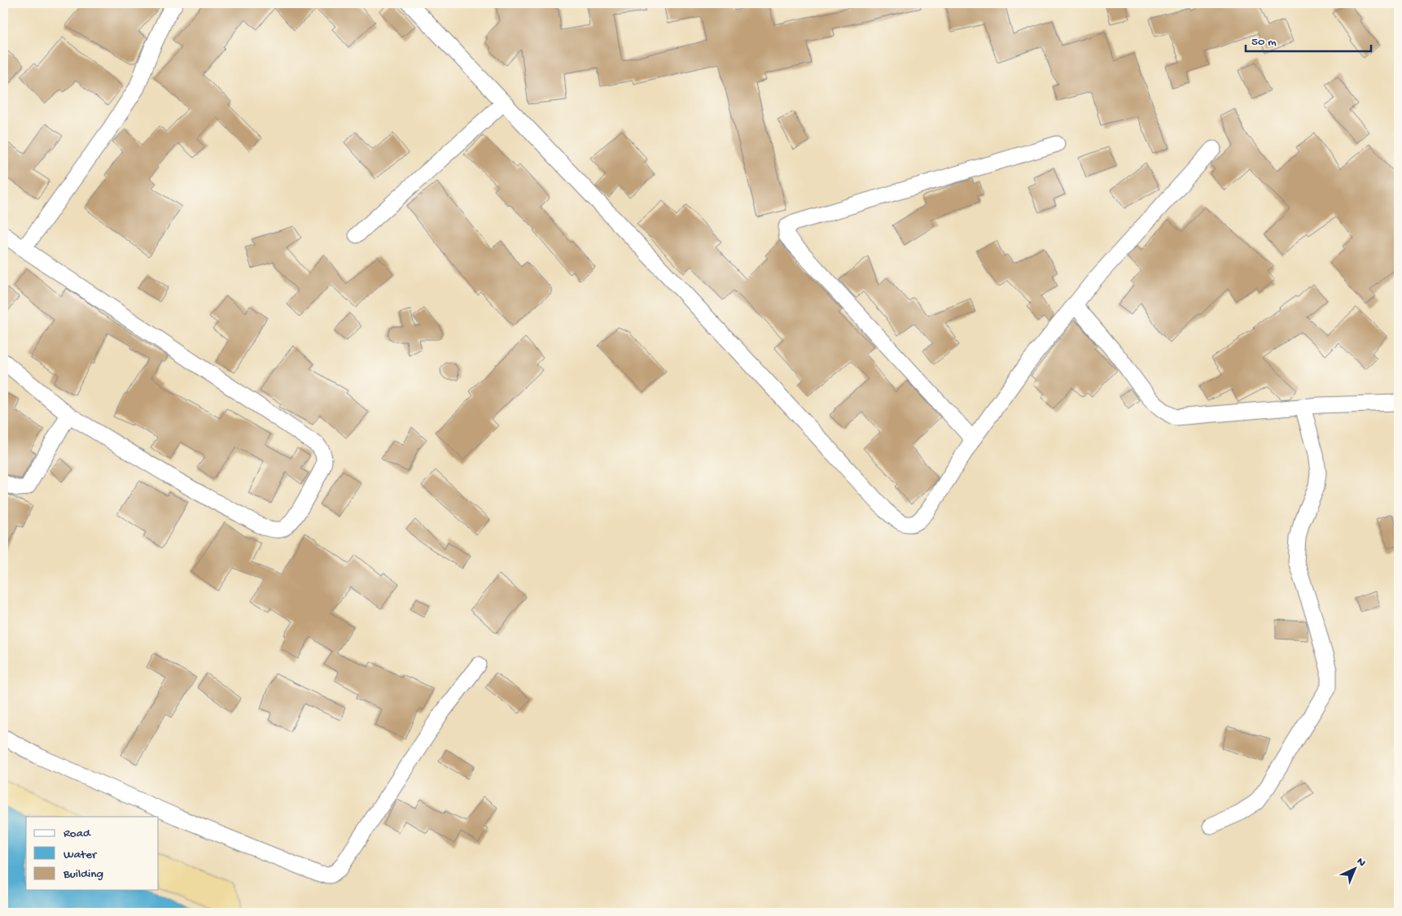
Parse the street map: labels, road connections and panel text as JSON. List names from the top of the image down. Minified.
{"legend":["Road","Water","Building"],"scale_bar":"50 m","north":"top right"}
